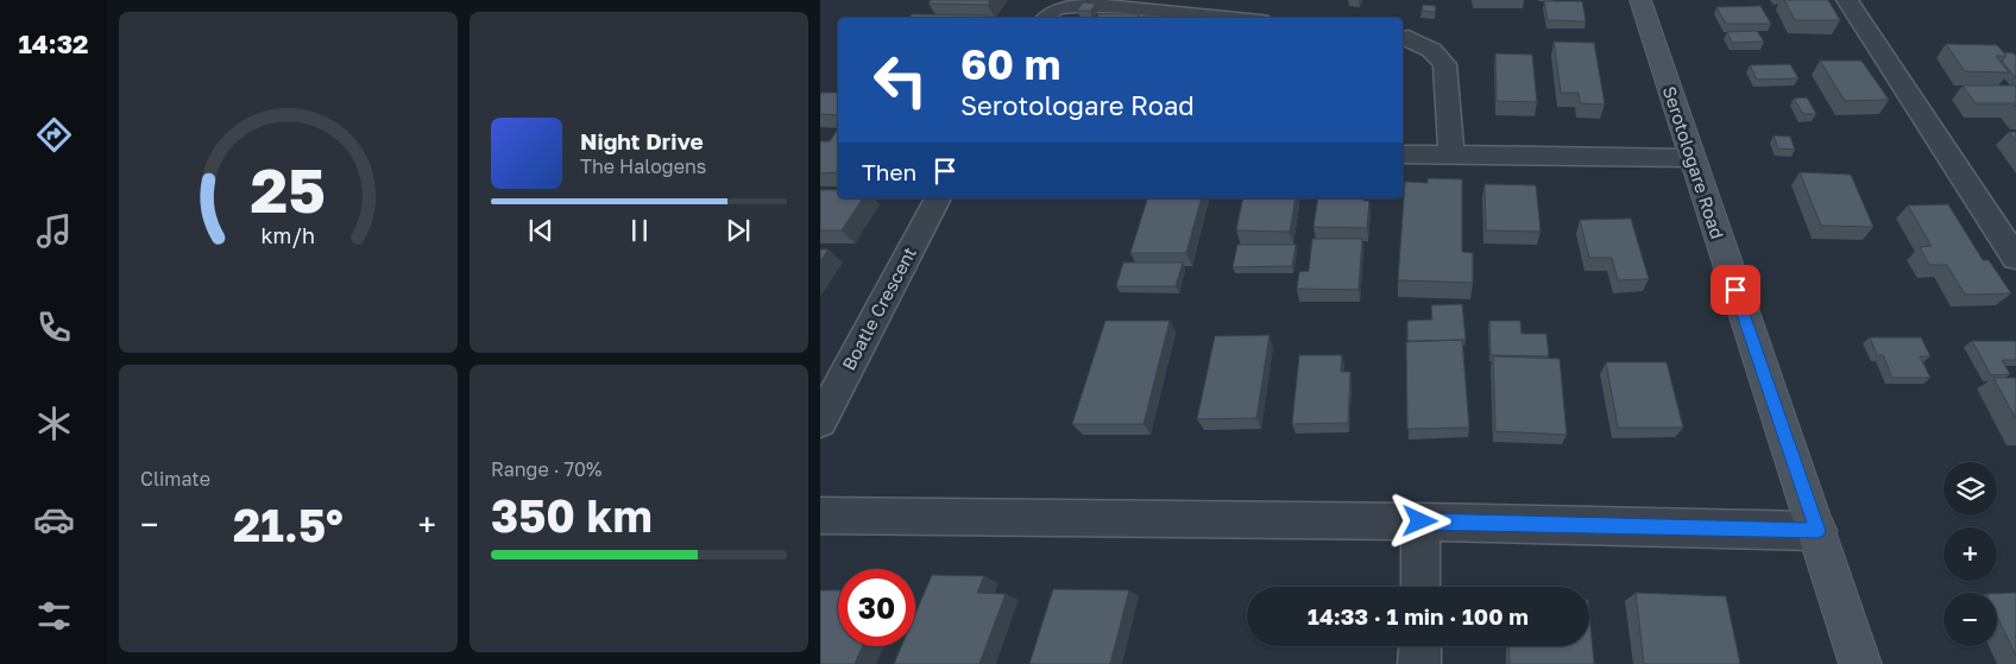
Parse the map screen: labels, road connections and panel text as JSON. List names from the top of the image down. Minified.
{"streets":{"street":["Serotologare Road","Boatle Crescent"]},"page":{"tabs":"14:32","turn":["60 m","Serotologare Road"],"song":["Night Drive","The Halogens"],"then":"Then","tile":["Climate",["Range · 70%","350 km"]],"map_buttons":["+","−"],"heat":["−","21.5°","+"],"limit":"30","trip":"14:33 · 1 min · 100 m","gauge":["25","km/h"]}}
